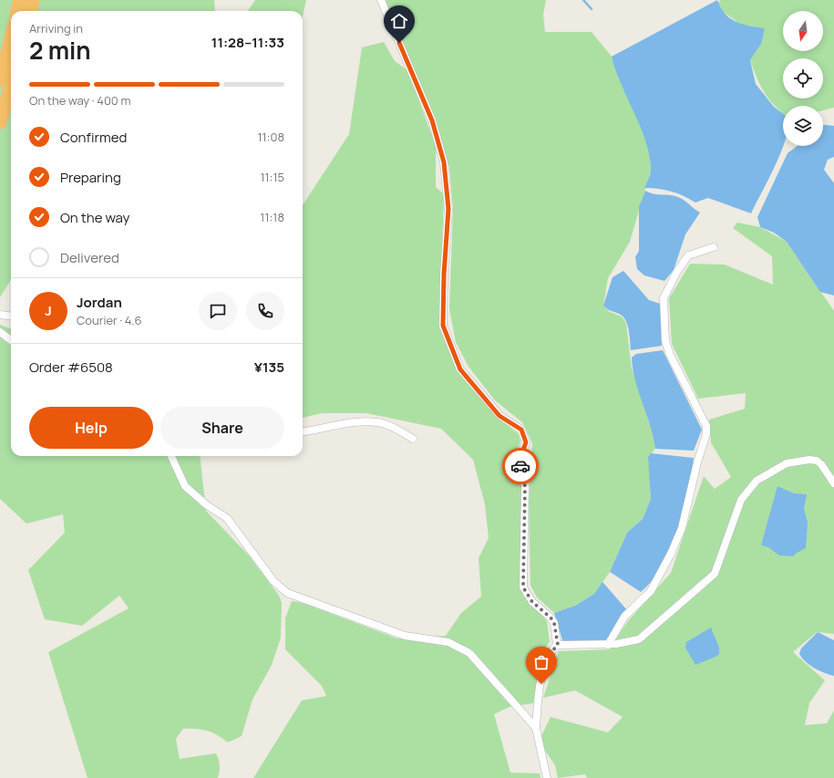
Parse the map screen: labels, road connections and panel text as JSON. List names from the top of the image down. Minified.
{"north":"bottom","page":{"heading":["2 min","Arriving in","11:28–11:33"],"panel":["Jordan","Courier · 4.6","Order #6508","¥135"],"bar":"On the way · 400 m","list":[["Confirmed","11:08"],["Preparing","11:15"],["On the way","11:18"],"Delivered"],"round":"J","buttons":["Help","Share"]}}
